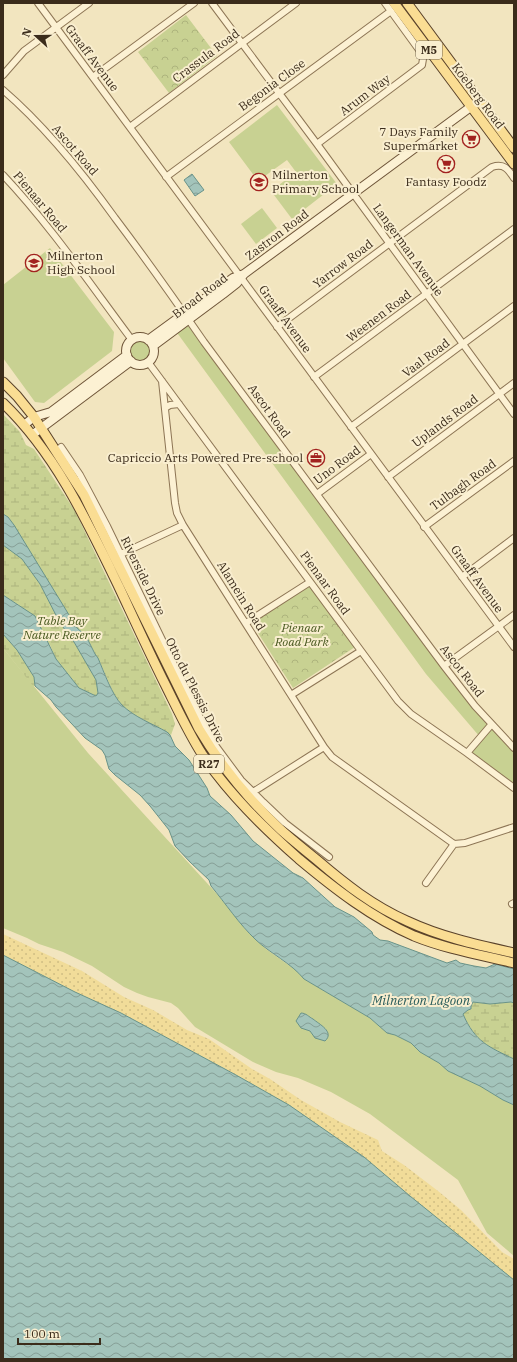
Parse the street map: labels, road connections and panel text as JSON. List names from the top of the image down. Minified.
{"streets":{"main road":["M5","Koeberg Road","Otto du Plessis Drive","R27"],"street":["Crassula Road","Graaff Avenue","Begonia Close","Arum Way","Ascot Road","Pienaar Road","Zastron Road","Langerman Avenue","Yarrow Road","Broad Road","Weenen Road","Vaal Road","Uplands Road","Uno Road","Tulbagh Road","Riverside Drive","Alamein Road"]},"crossings":[["Crassula Road","Graaff Avenue"],["Crassula Road","Langerman Avenue"],["Graaff Avenue","Begonia Close"],["Graaff Avenue","Zastron Road"],["Graaff Avenue","Yarrow Road"],["Graaff Avenue","Broad Road"],["Graaff Avenue","Weenen Road"],["Graaff Avenue","Vaal Road"],["Graaff Avenue","Uplands Road"],["Graaff Avenue","Uno Road"],["Graaff Avenue","Tulbagh Road"],["Begonia Close","Arum Way"],["Begonia Close","Koeberg Road"],["Begonia Close","Langerman Avenue"],["Arum Way","Koeberg Road"],["Arum Way","Langerman Avenue"],["Koeberg Road","Zastron Road"],["Ascot Road","Broad Road"],["Ascot Road","Uno Road"],["Pienaar Road","Broad Road"],["Pienaar Road","Alamein Road"],["Zastron Road","Langerman Avenue"],["Zastron Road","Broad Road"],["Langerman Avenue","Yarrow Road"],["Langerman Avenue","Weenen Road"],["Langerman Avenue","Vaal Road"],["Langerman Avenue","Uplands Road"]],"water":["Milnerton Lagoon"],"parks":["Table Bay Nature Reserve","Pienaar Road Park"],"places":{"supermarket":["7 Days Family Supermarket","Fantasy Foodz"],"school or university":["Milnerton Primary School","Milnerton High School"],"office":["Capriccio Arts Powered Pre-school"]},"scale_bar":"100 m","north":"left"}
